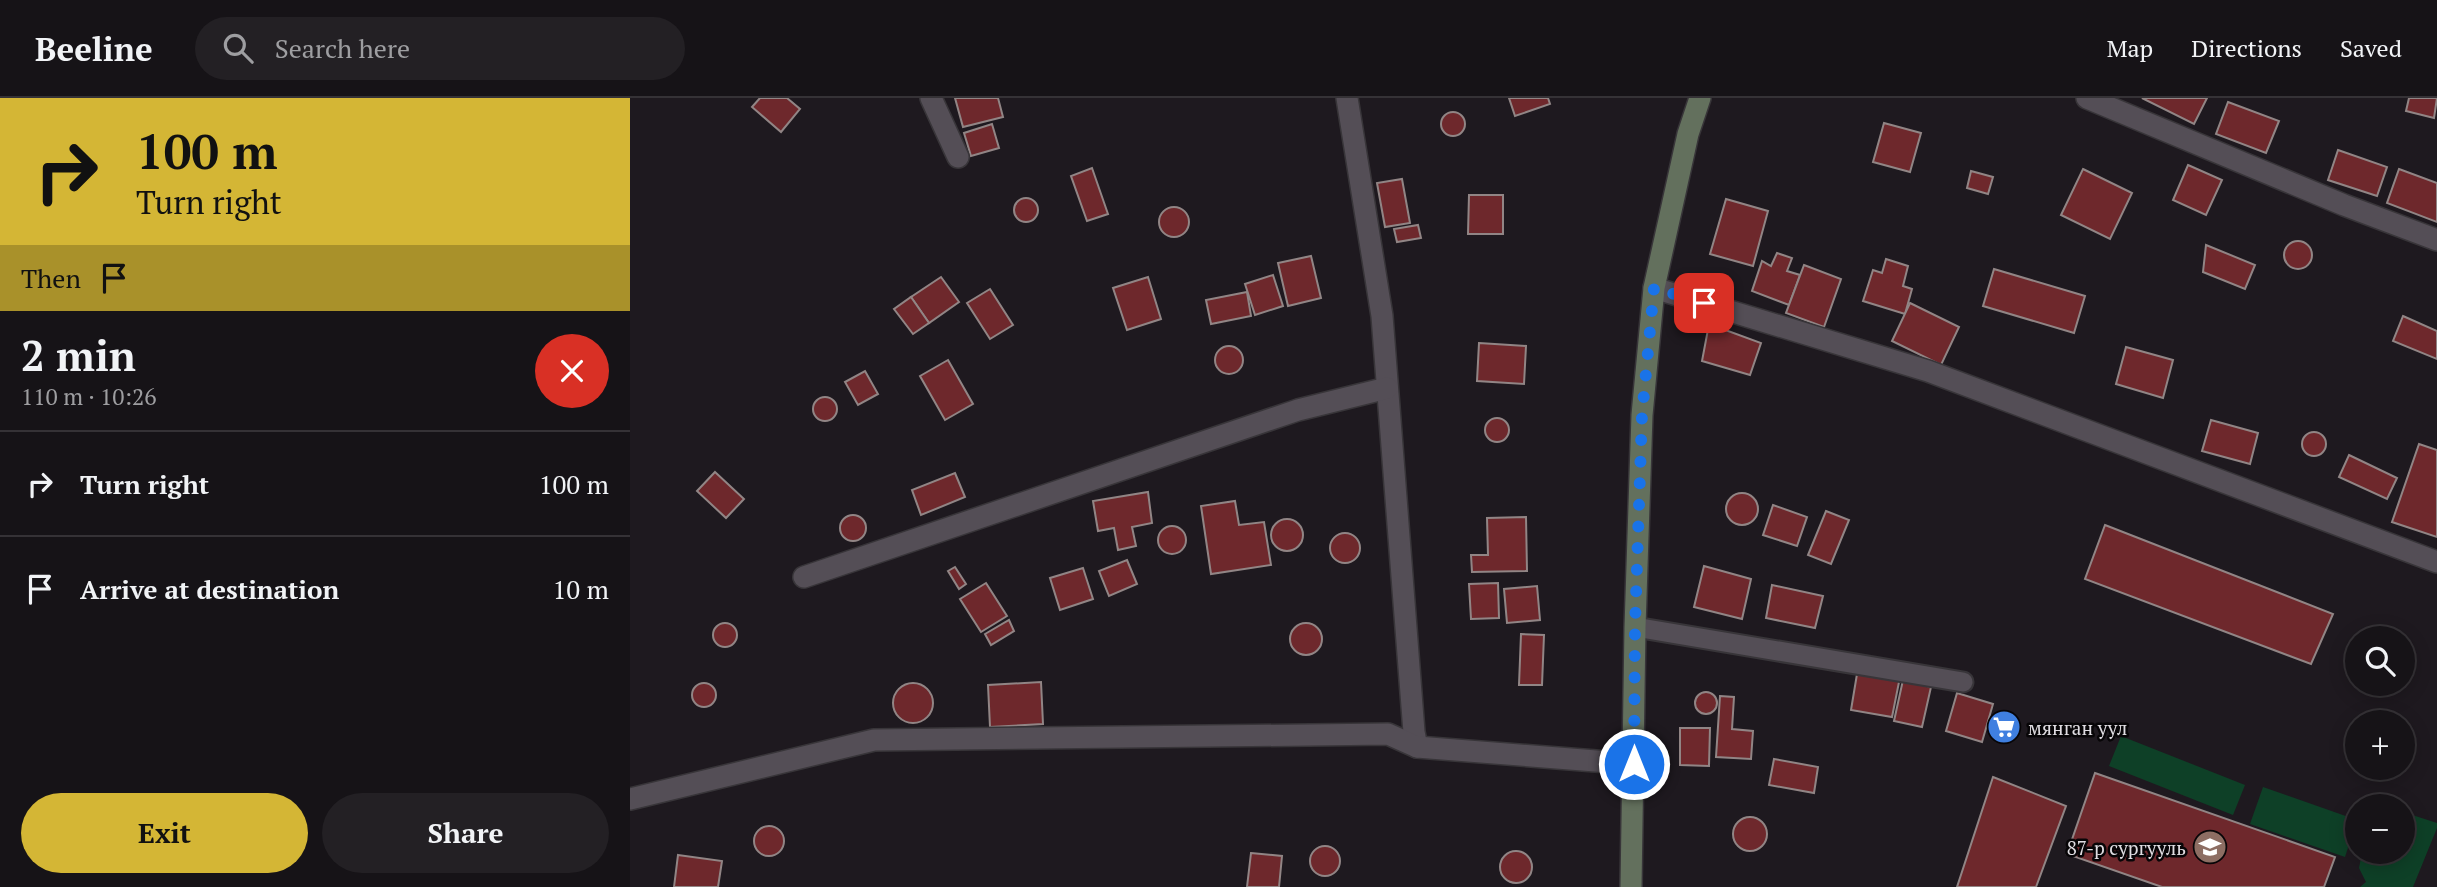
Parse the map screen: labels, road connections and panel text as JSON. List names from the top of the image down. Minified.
{"places":{"supermarket":["мянган уул"],"school or university":["87-р сургууль"]},"page":{"header":"Beeline","search":"Search here","nav":["Map","Directions","Saved"],"turn":["100 m","Turn right"],"then":"Then","heading":["2 min","110 m · 10:26"],"list":[{"name":"Turn right","value":"100 m"},{"name":"Arrive at destination","value":"10 m"}],"map_buttons":["+","−"],"buttons":["Exit","Share"]}}
